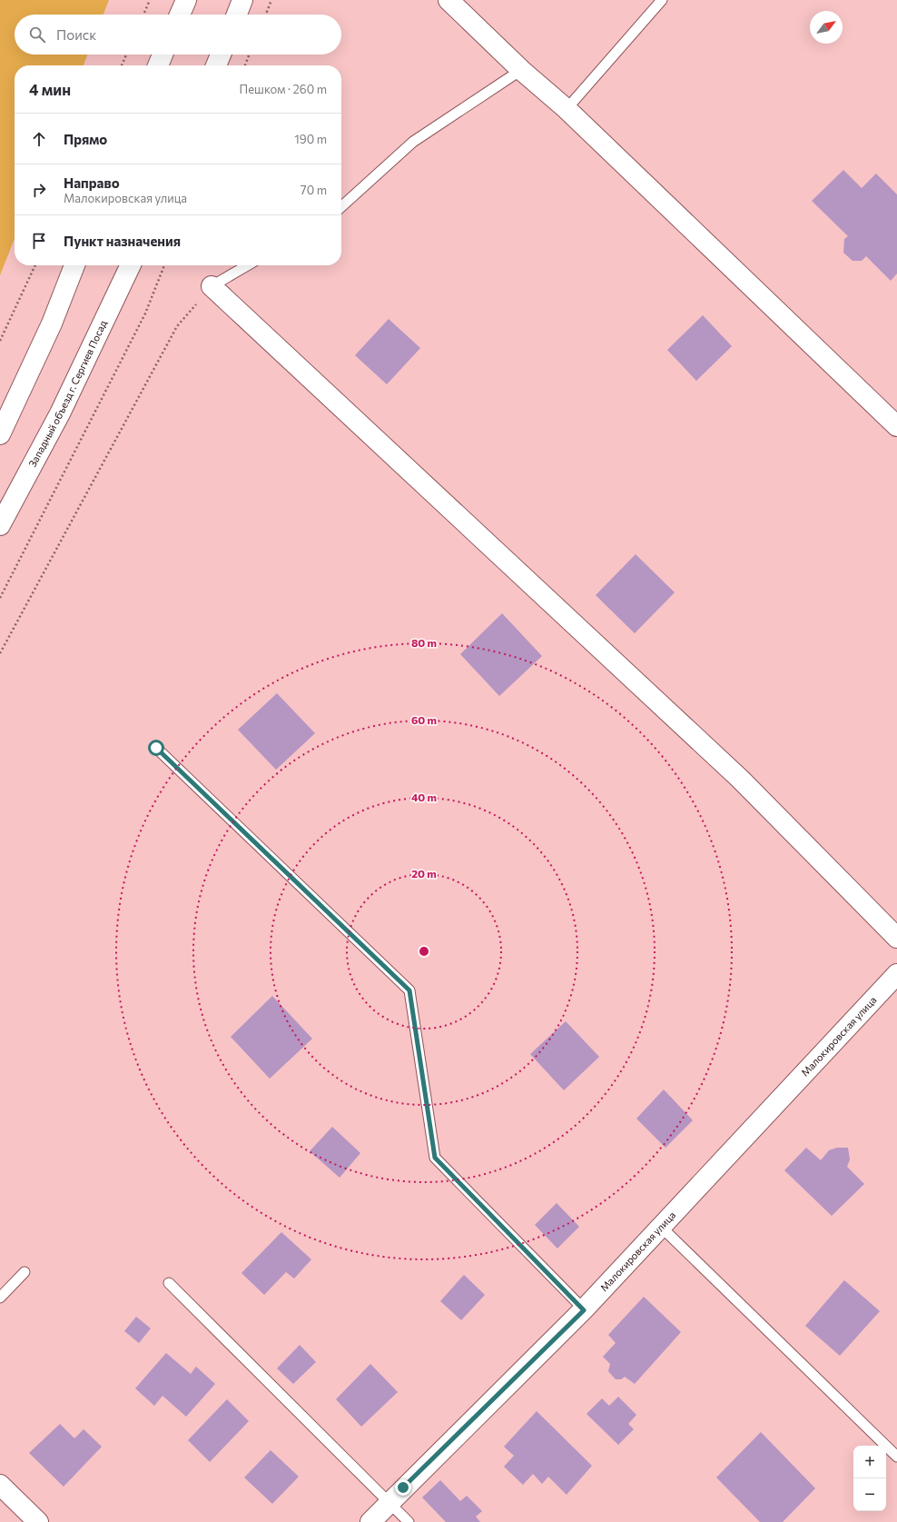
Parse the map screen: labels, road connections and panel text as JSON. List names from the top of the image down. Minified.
{"streets":{"street":["Западный объезд г. Сергиев Посад","Малокировская улица"]},"north":"top right","page":{"search":"Поиск","heading":["4 мин","Пешком · 260 m"],"list":[["Прямо","190 m"],["Направо","Малокировская улица","70 m"],"Пункт назначения"],"map_buttons":["+","−"]},"rings":["80 m","60 m","40 m","20 m"]}
